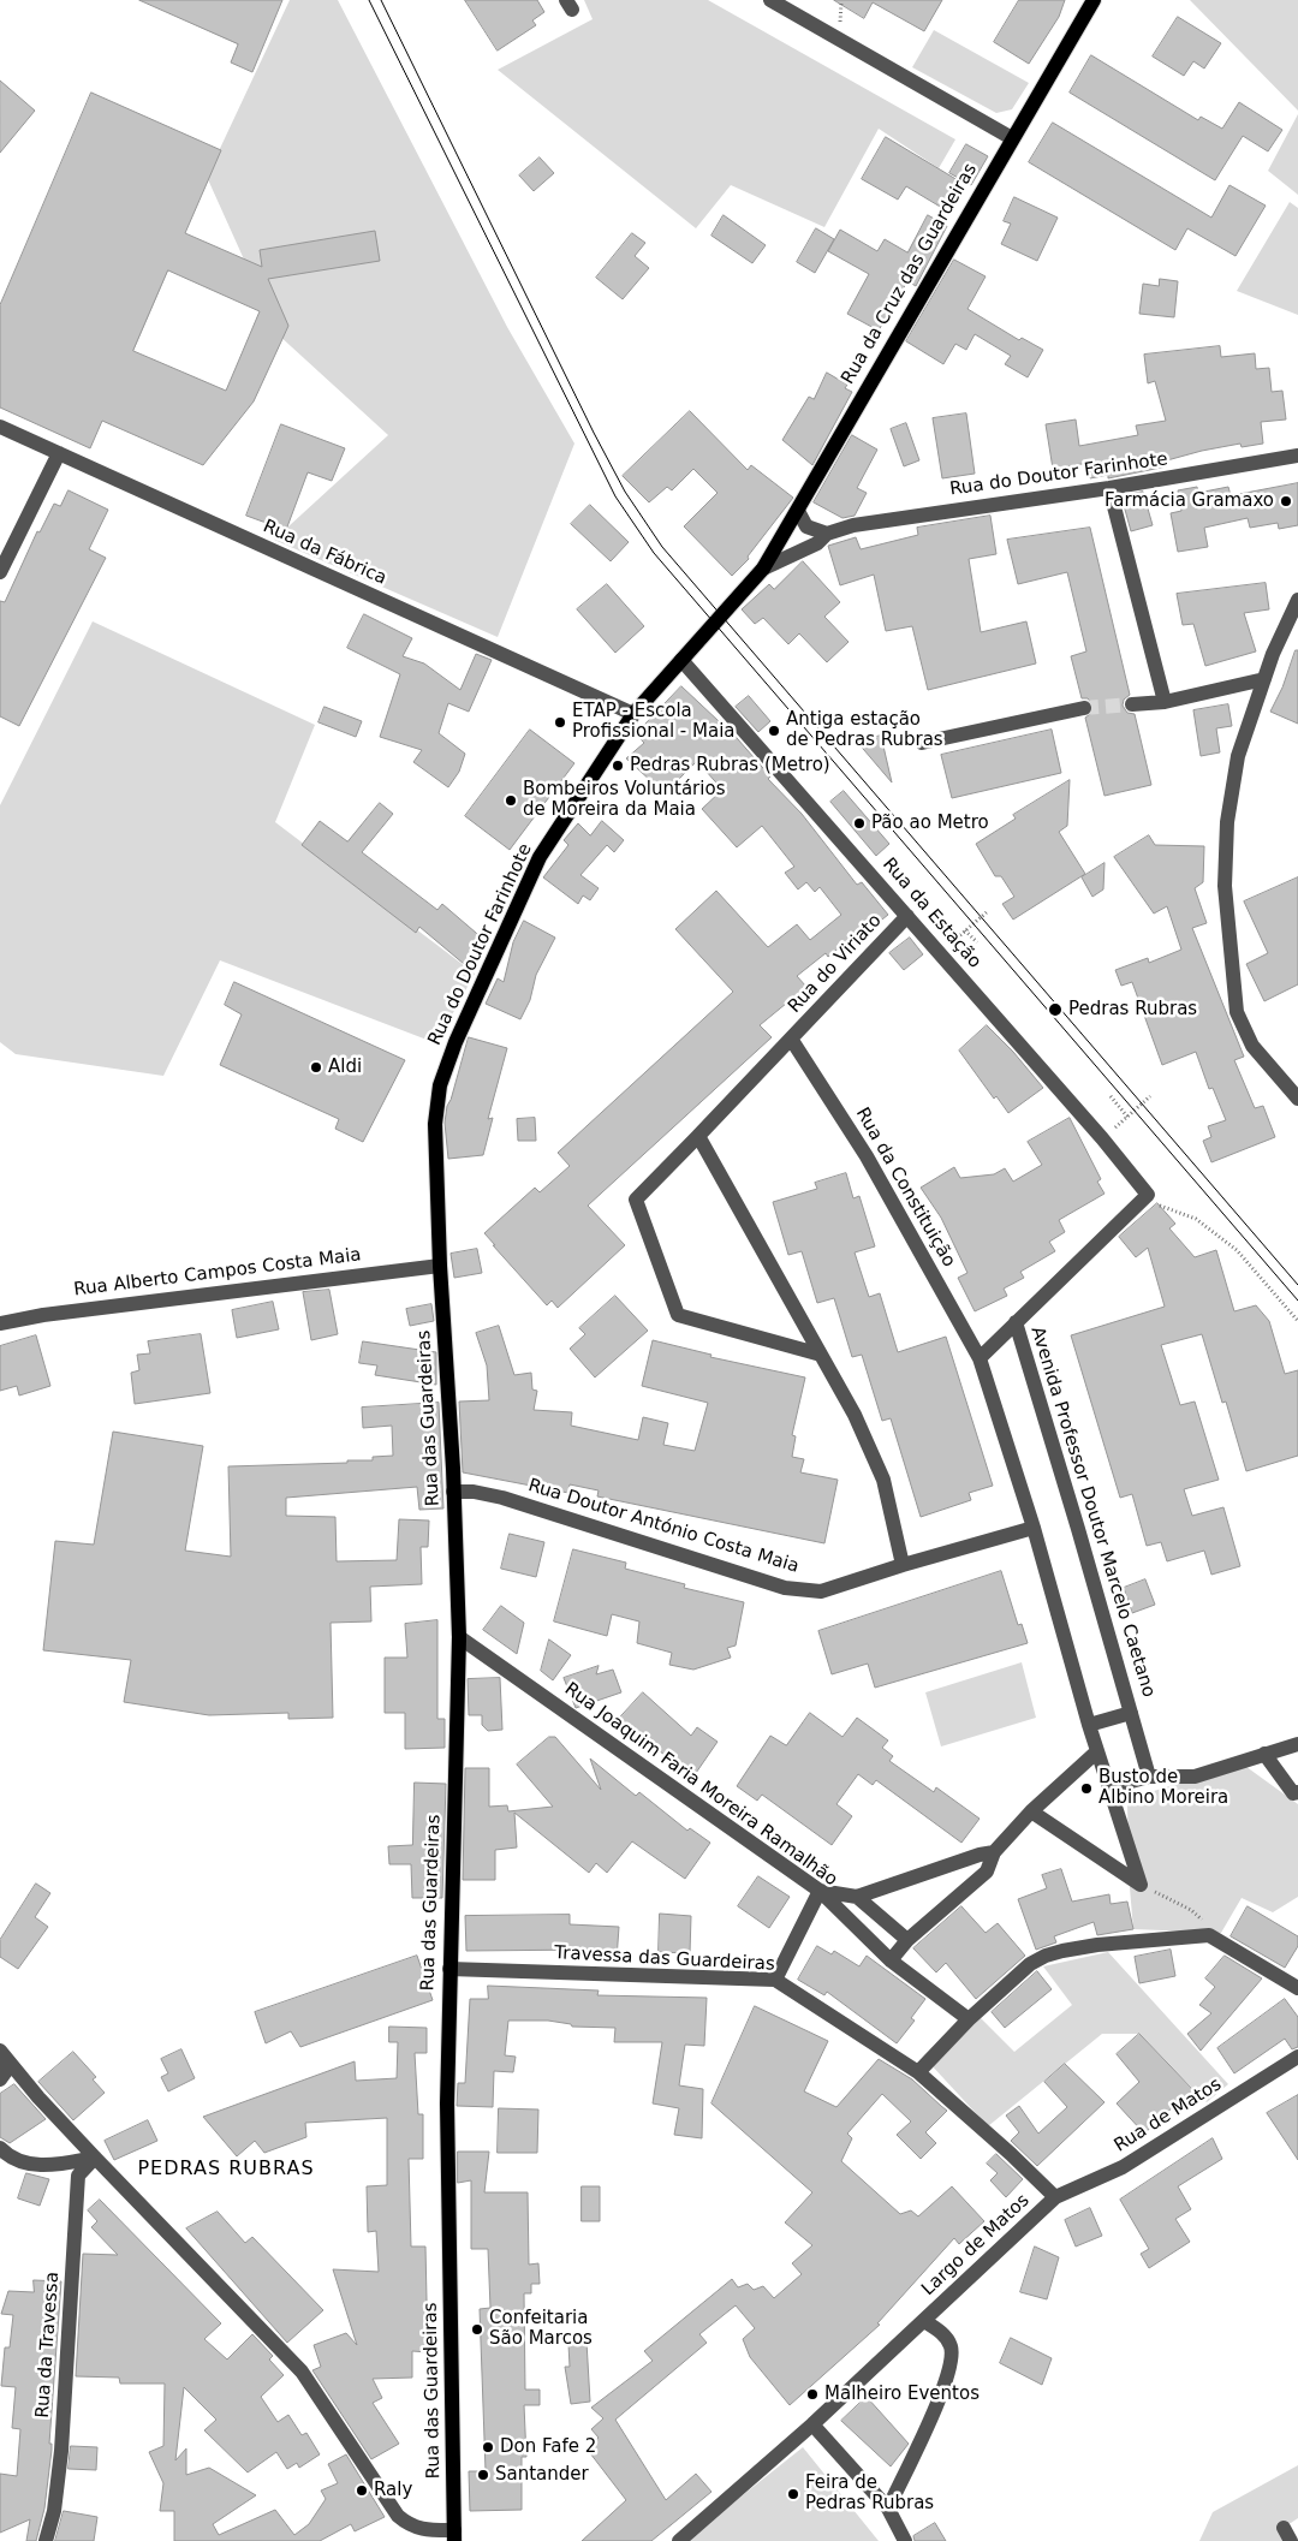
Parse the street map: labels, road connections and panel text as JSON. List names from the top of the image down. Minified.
{"streets":{"main road":["Rua da Cruz das Guardeiras","Rua do Doutor Farinhote","Rua das Guardeiras"],"street":["Rua da Fábrica","Rua da Estação","Rua do Viriato","Rua da Constituição","Rua Alberto Campos Costa Maia","Avenida Professor Doutor Marcelo Caetano","Rua Doutor António Costa Maia","Rua Joaquim Faria Moreira Ramalhão","Travessa das Guardeiras","Rua de Matos","Largo de Matos","Rua da Travessa"]},"crossings":[["Rua da Cruz das Guardeiras","Rua do Doutor Farinhote"],["Rua do Doutor Farinhote","Rua da Fábrica"],["Rua do Doutor Farinhote","Rua da Estação"],["Rua do Doutor Farinhote","Rua Alberto Campos Costa Maia"],["Rua do Doutor Farinhote","Rua das Guardeiras"],["Rua da Estação","Rua do Viriato"],["Rua do Viriato","Rua da Constituição"],["Rua Alberto Campos Costa Maia","Rua das Guardeiras"],["Rua das Guardeiras","Rua Doutor António Costa Maia"],["Rua das Guardeiras","Rua Joaquim Faria Moreira Ramalhão"],["Rua das Guardeiras","Travessa das Guardeiras"],["Travessa das Guardeiras","Rua de Matos"],["Travessa das Guardeiras","Largo de Matos"],["Rua de Matos","Largo de Matos"]],"districts":["PEDRAS RUBRAS"],"places":["Farmácia Gramaxo","ETAP - Escola Profissional - Maia","Antiga estação de Pedras Rubras","Pedras Rubras (Metro)","Bombeiros Voluntários de Moreira da Maia","Pão ao Metro","Pedras Rubras","Aldi","Busto de Albino Moreira","Confeitaria São Marcos","Malheiro Eventos","Don Fafe 2","Santander","Raly","Feira de Pedras Rubras"]}
